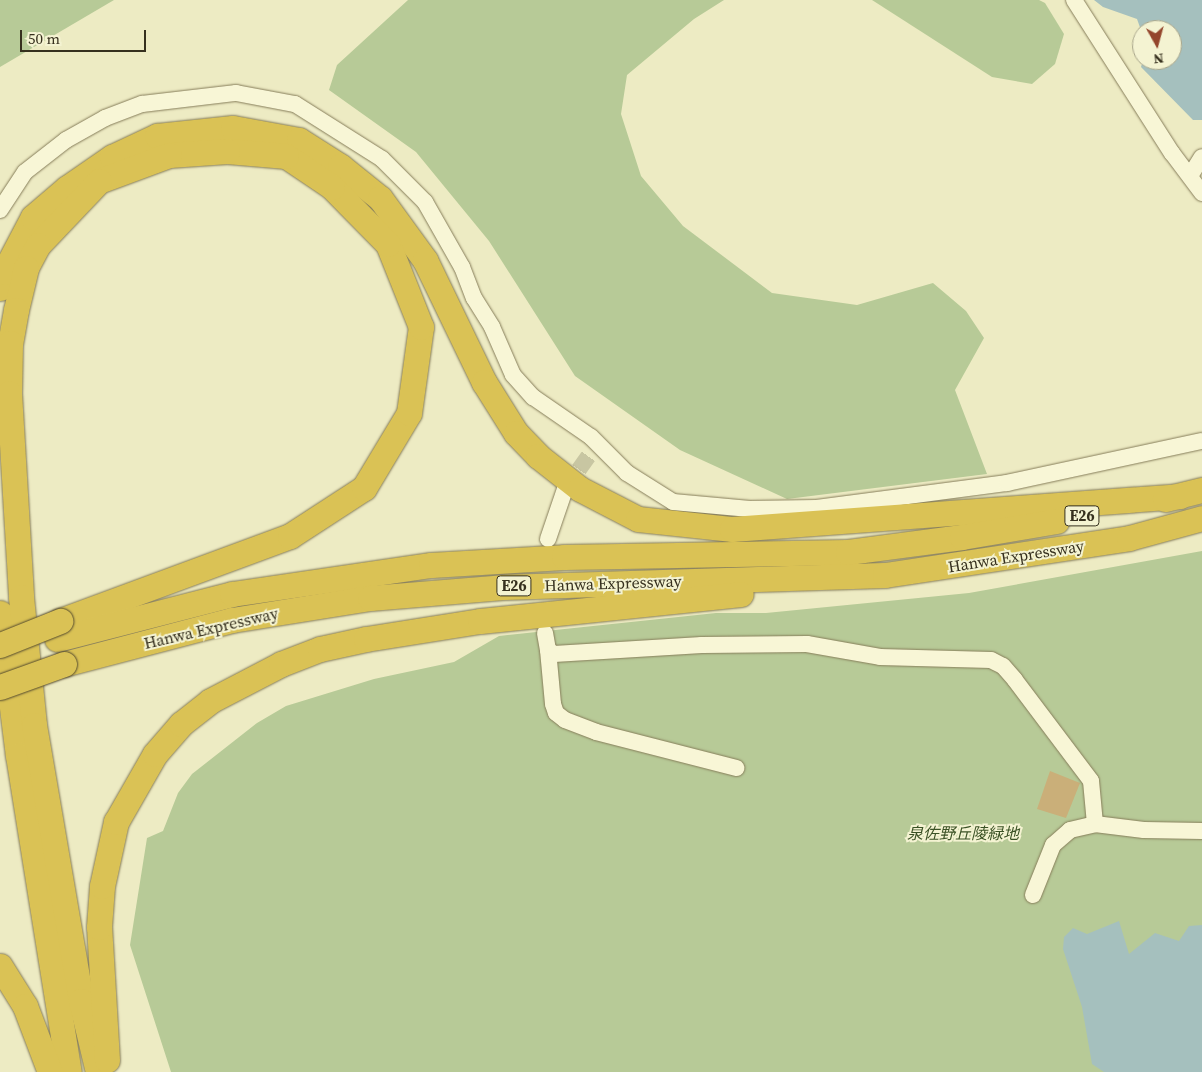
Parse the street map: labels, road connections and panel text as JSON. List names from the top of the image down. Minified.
{"streets":{"highway":["E26","Hanwa Expressway"]},"parks":["泉佐野丘陵緑地"],"scale_bar":"50 m","north":"bottom"}
